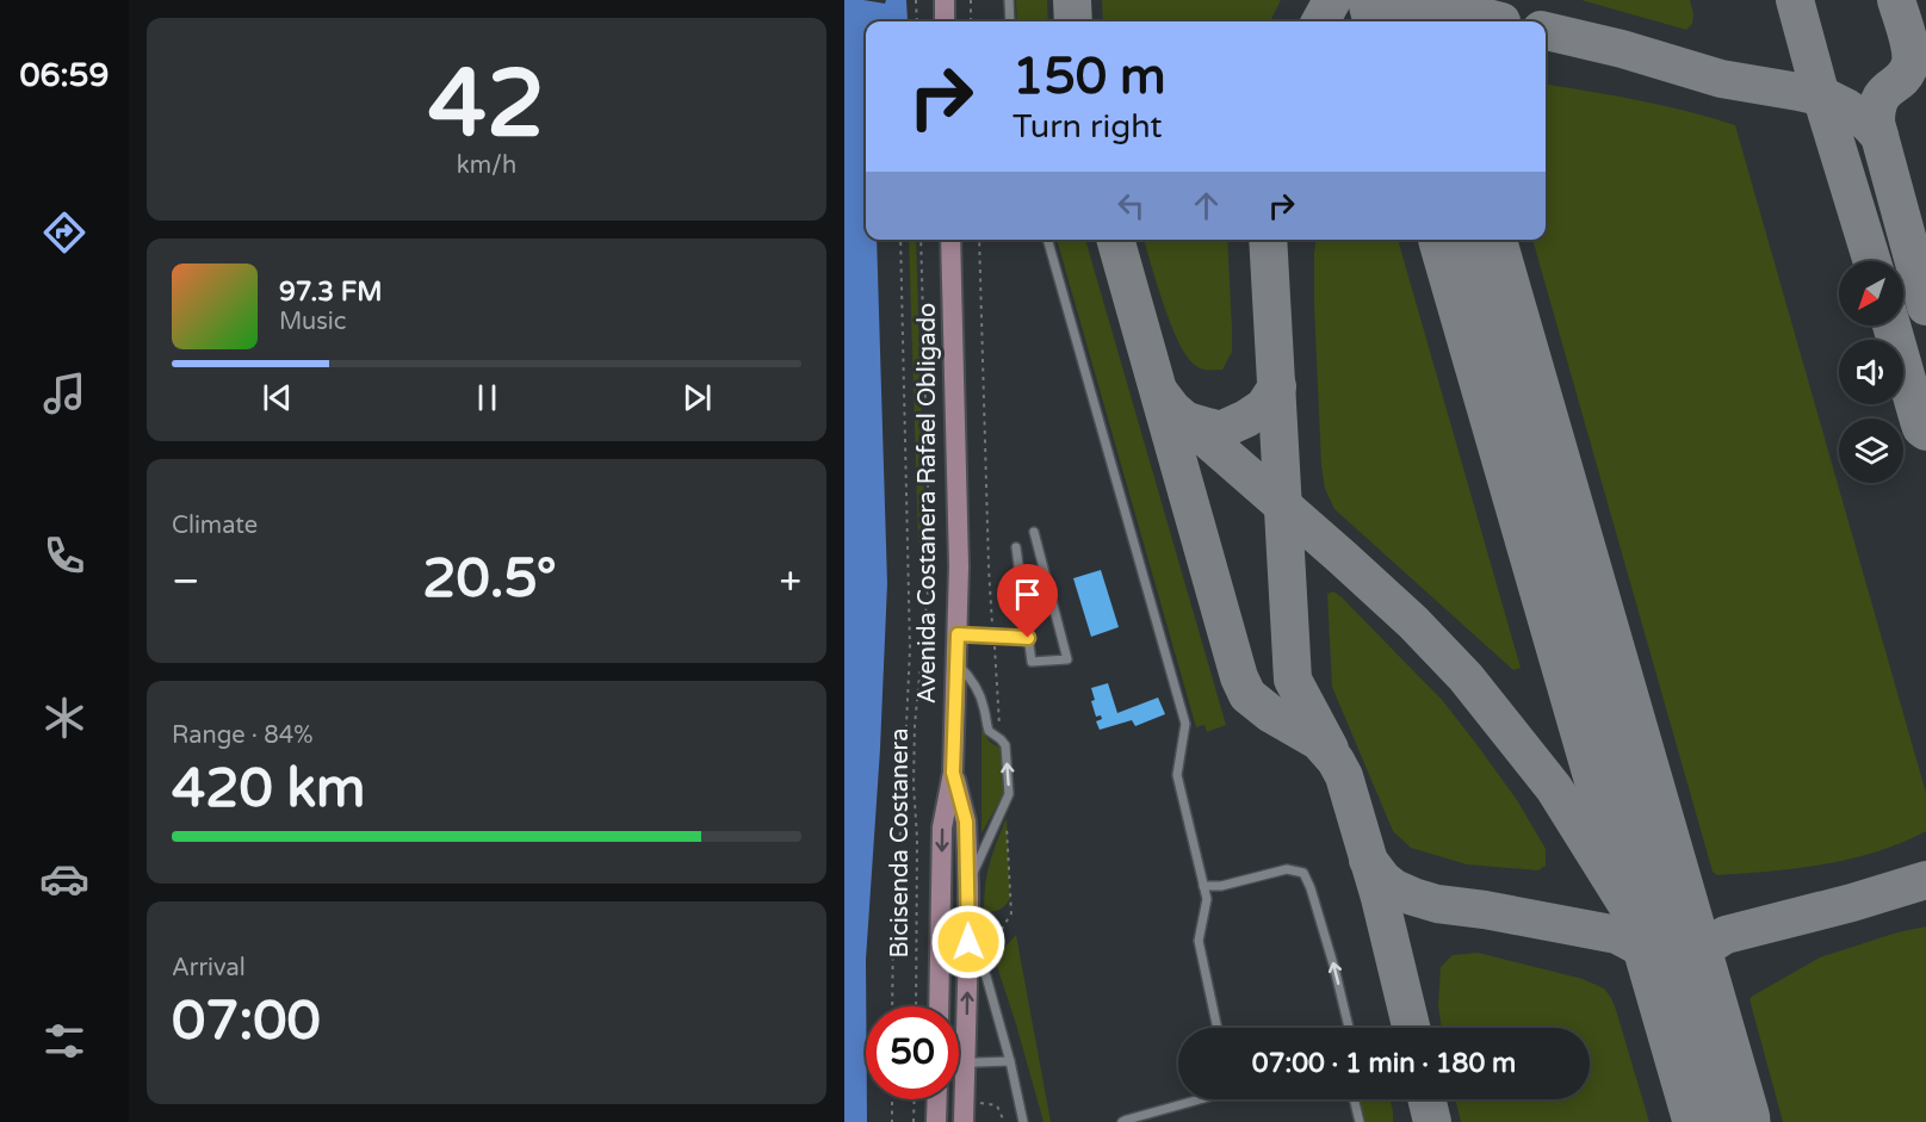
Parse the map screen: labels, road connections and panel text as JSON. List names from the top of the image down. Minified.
{"streets":{"main road":["Avenida Costanera Rafael Obligado"],"path":["Bicisenda Costanera"]},"north":"bottom left","page":{"tabs":"06:59","tile":[["42","km/h"],"Climate",["Range · 84%","420 km"],["Arrival","07:00"]],"turn":["150 m","Turn right"],"song":["97.3 FM","Music"],"heat":["−","20.5°","+"],"limit":"50","trip":"07:00 · 1 min · 180 m"}}
